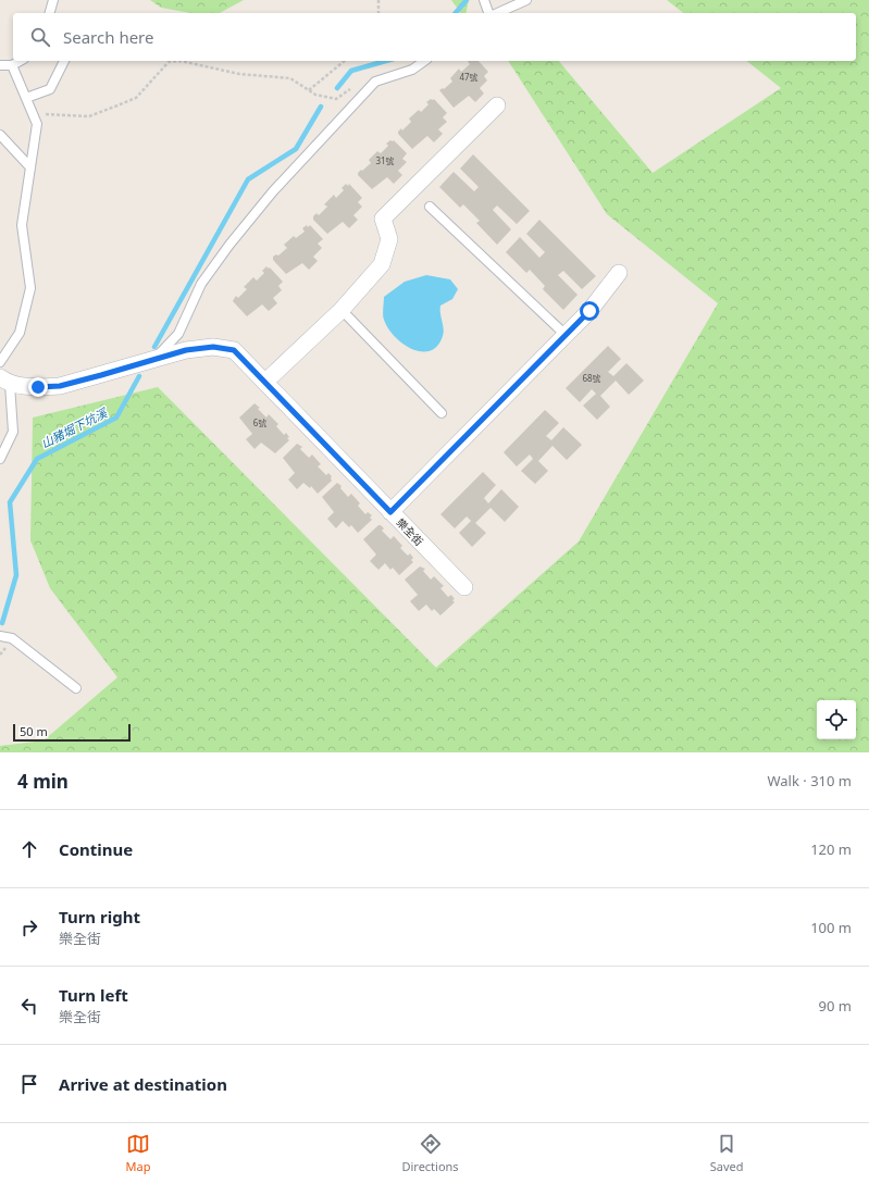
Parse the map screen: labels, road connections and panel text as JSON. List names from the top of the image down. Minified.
{"streets":{"street":["樂全街"]},"water":["山豬堀下坑溪"],"house_numbers":["47號","31號","68號","6號"],"scale_bar":"50 m","page":{"search":"Search here","scale":"50 m","heading":["4 min","Walk · 310 m"],"list":[["Continue","120 m"],["Turn right","樂全街","100 m"],["Turn left","樂全街","90 m"],"Arrive at destination"],"nav":["Map","Directions","Saved"]}}
